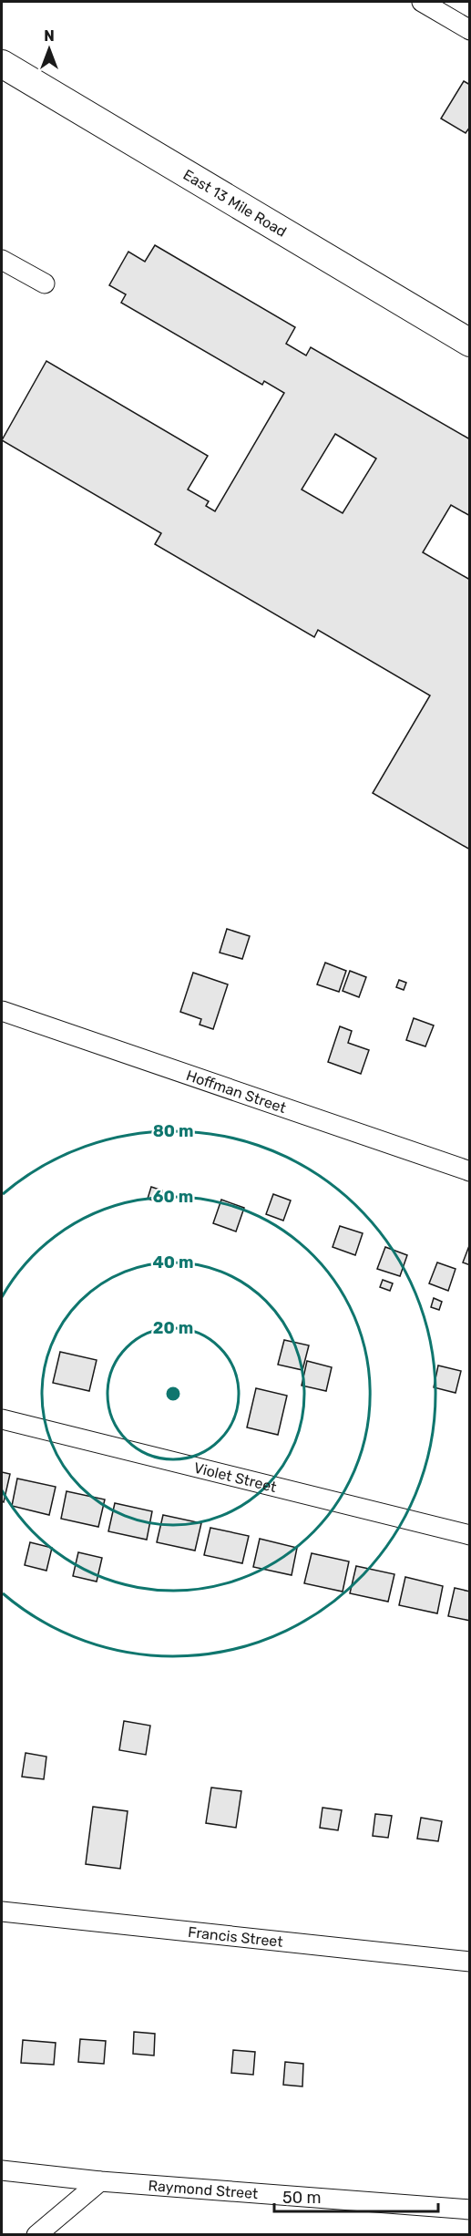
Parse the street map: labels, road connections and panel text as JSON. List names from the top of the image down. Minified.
{"streets":{"main road":["East 13 Mile Road"],"street":["Hoffman Street","Violet Street","Francis Street","Raymond Street"]},"scale_bar":"50 m","north":"top","rings":["80 m","60 m","40 m","20 m"]}
